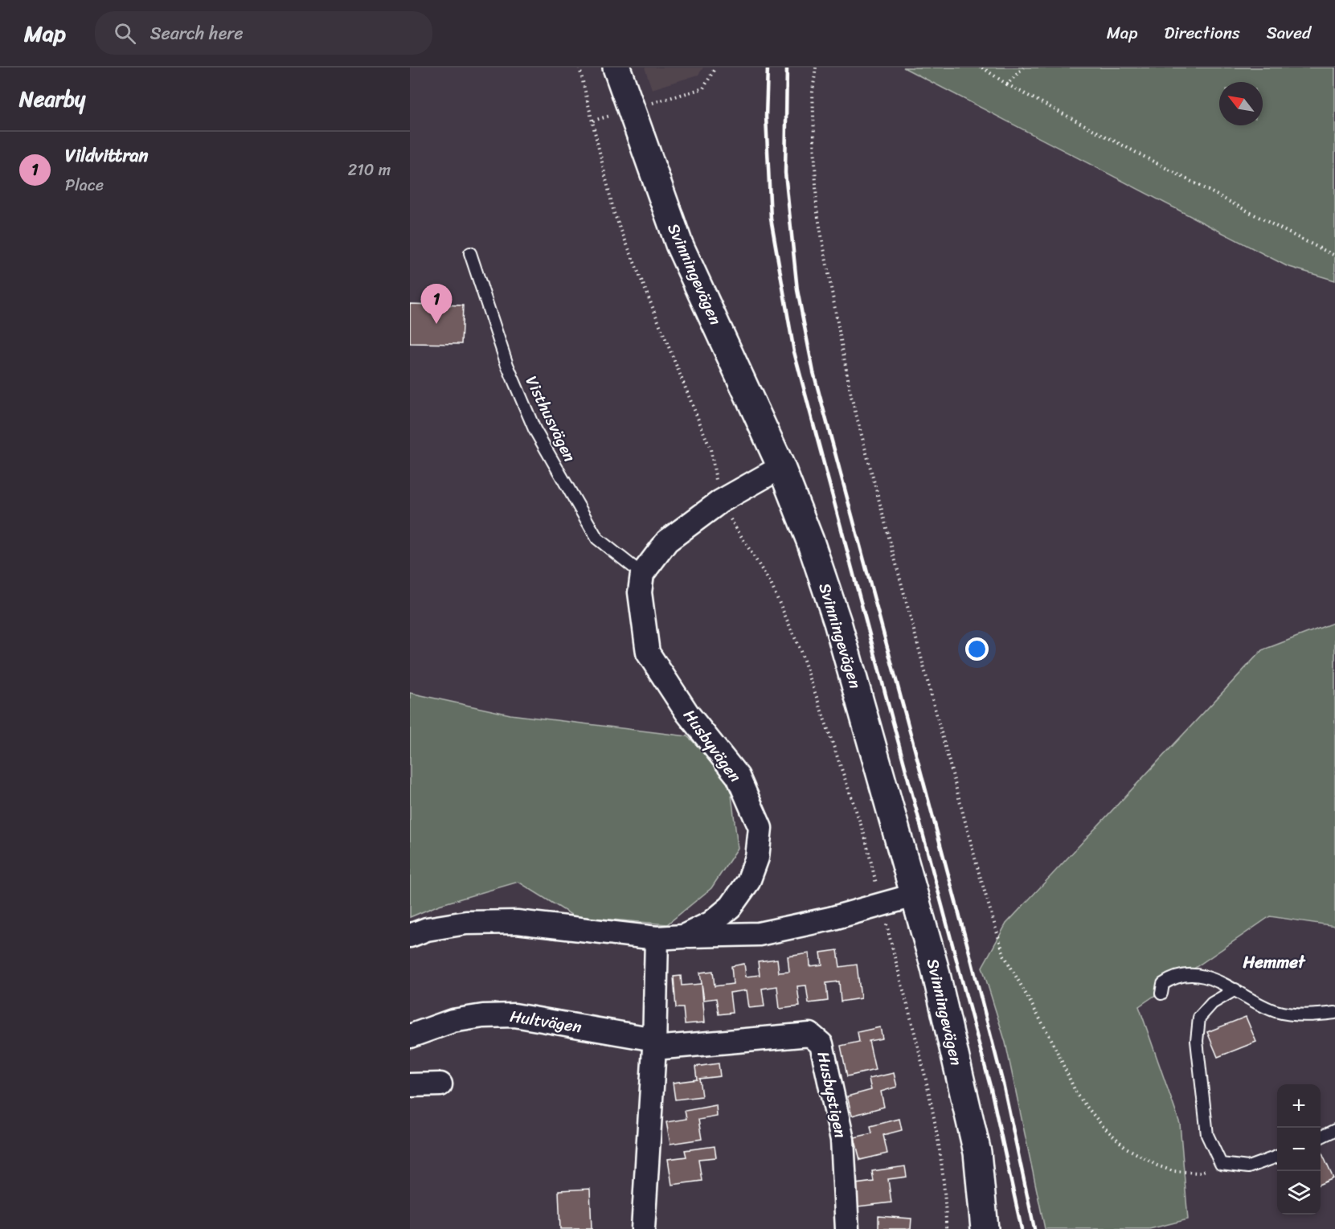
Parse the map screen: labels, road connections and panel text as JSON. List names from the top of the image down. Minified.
{"streets":{"main road":["Svinningevägen"],"street":["Husbyvägen","Hultvägen","Husbystigen"],"lane":["Visthusvägen"]},"crossings":[["Visthusvägen","Husbyvägen"],["Hultvägen","Husbystigen"]],"districts":["Hemmet"],"north":"top left","page":{"header":"Map","search":"Search here","nav":["Map","Directions","Saved"],"heading":"Nearby","list":[{"mark":"1","name":"Vildvittran","note":"Place","value":"210 m"}],"pins":"1","map_buttons":["+","−"]}}
